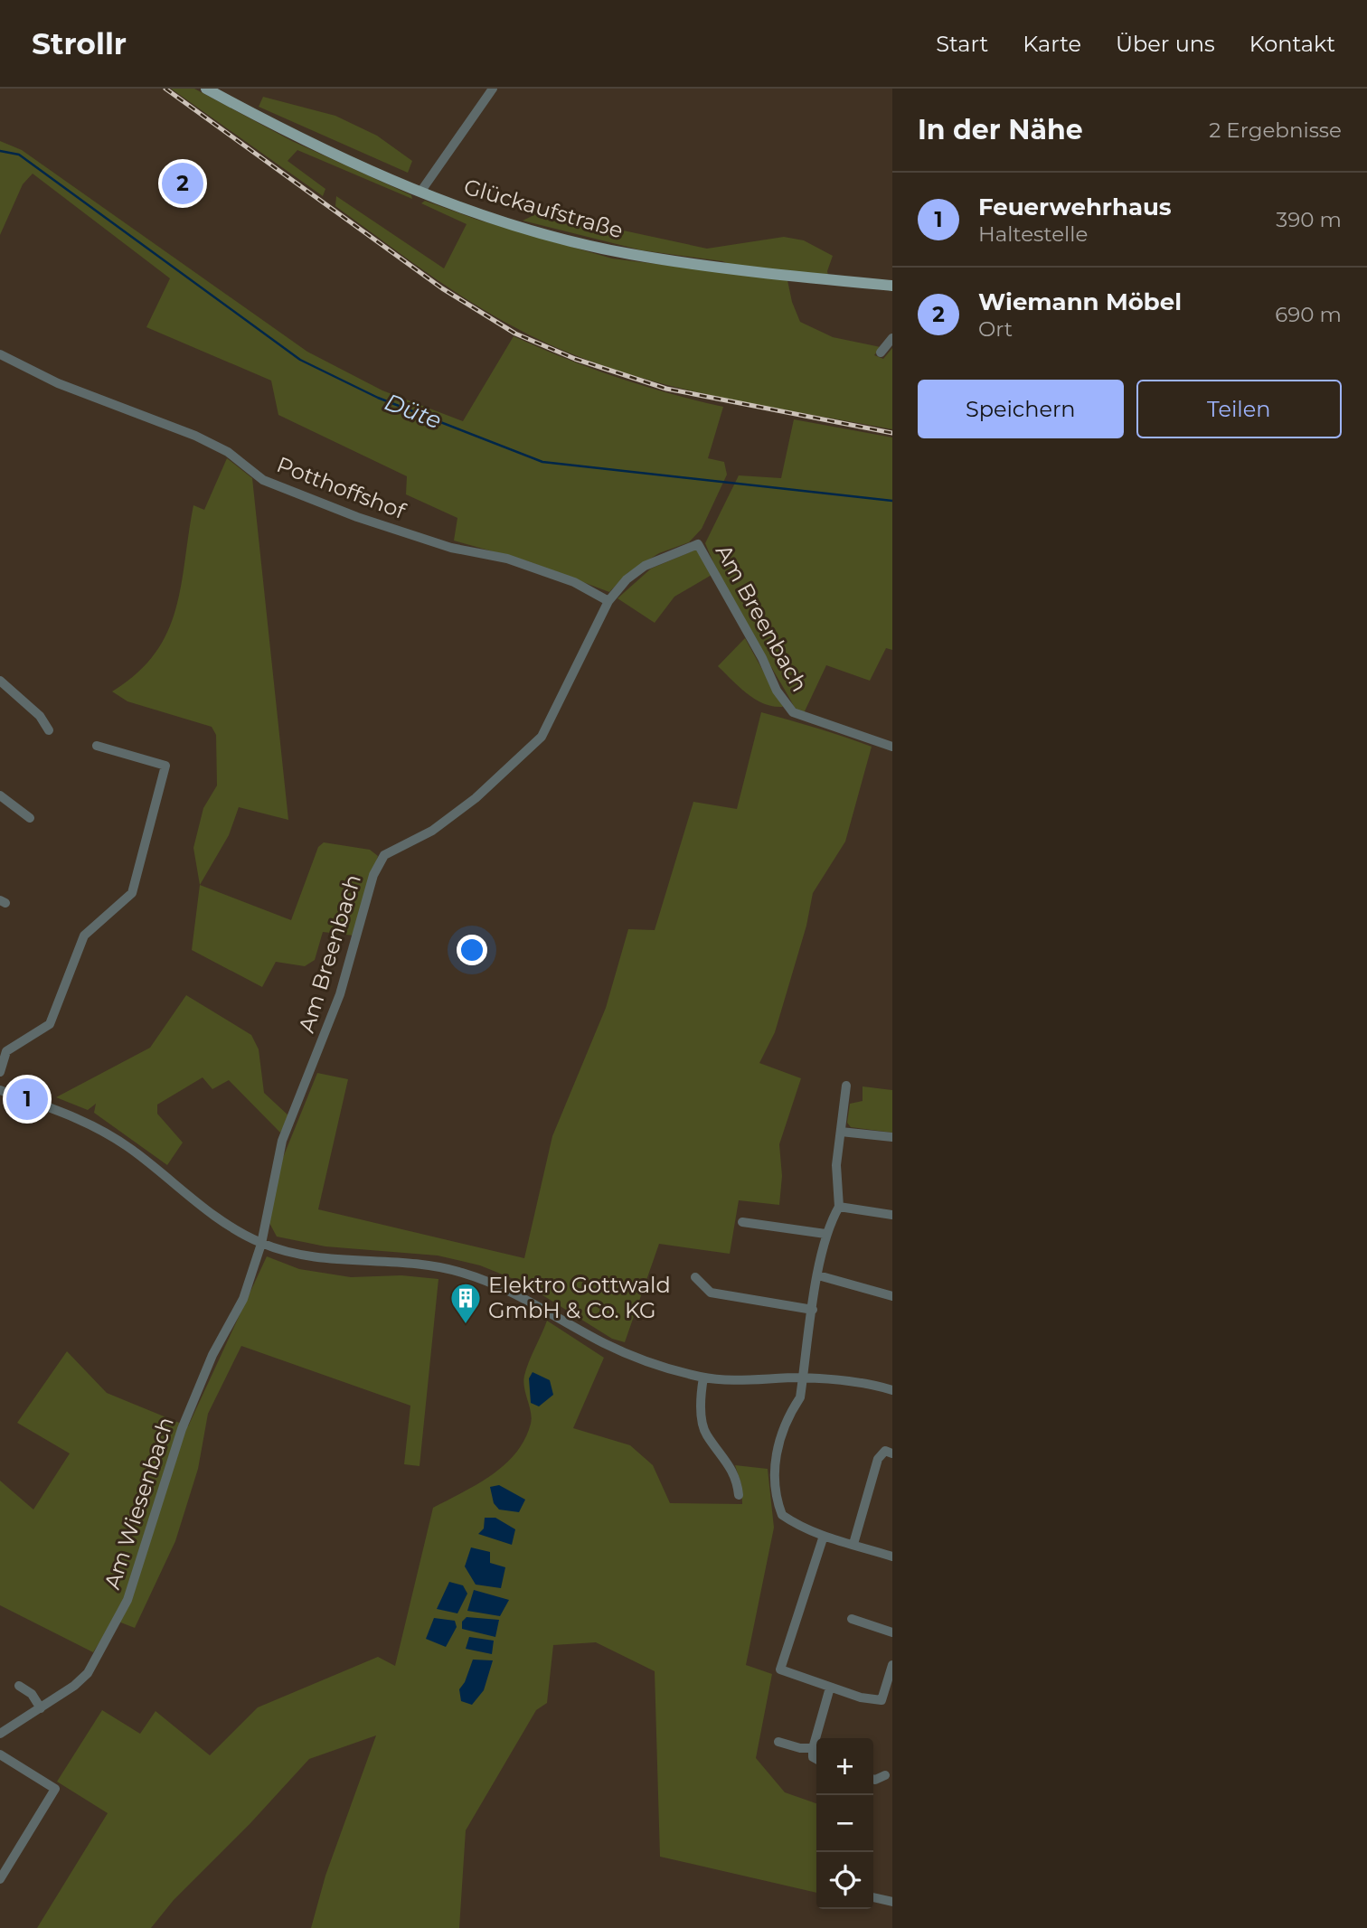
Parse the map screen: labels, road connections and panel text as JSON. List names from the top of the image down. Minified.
{"streets":{"main road":["Glückaufstraße"],"street":["Potthoffshof","Am Breenbach","Am Wiesenbach"]},"crossings":[["Potthoffshof","Am Breenbach"],["Am Breenbach","Am Wiesenbach"]],"water":["Düte"],"places":{"building":["Elektro Gottwald GmbH & Co. KG"]},"page":{"header":"Strollr","nav":["Start","Karte","Über uns","Kontakt"],"heading":["In der Nähe","2 Ergebnisse"],"pins":["2","1"],"list":[{"mark":"1","name":"Feuerwehrhaus","note":"Haltestelle","value":"390 m"},{"mark":"2","name":"Wiemann Möbel","note":"Ort","value":"690 m"}],"buttons":["Speichern","Teilen"],"map_buttons":["+","−"]}}
